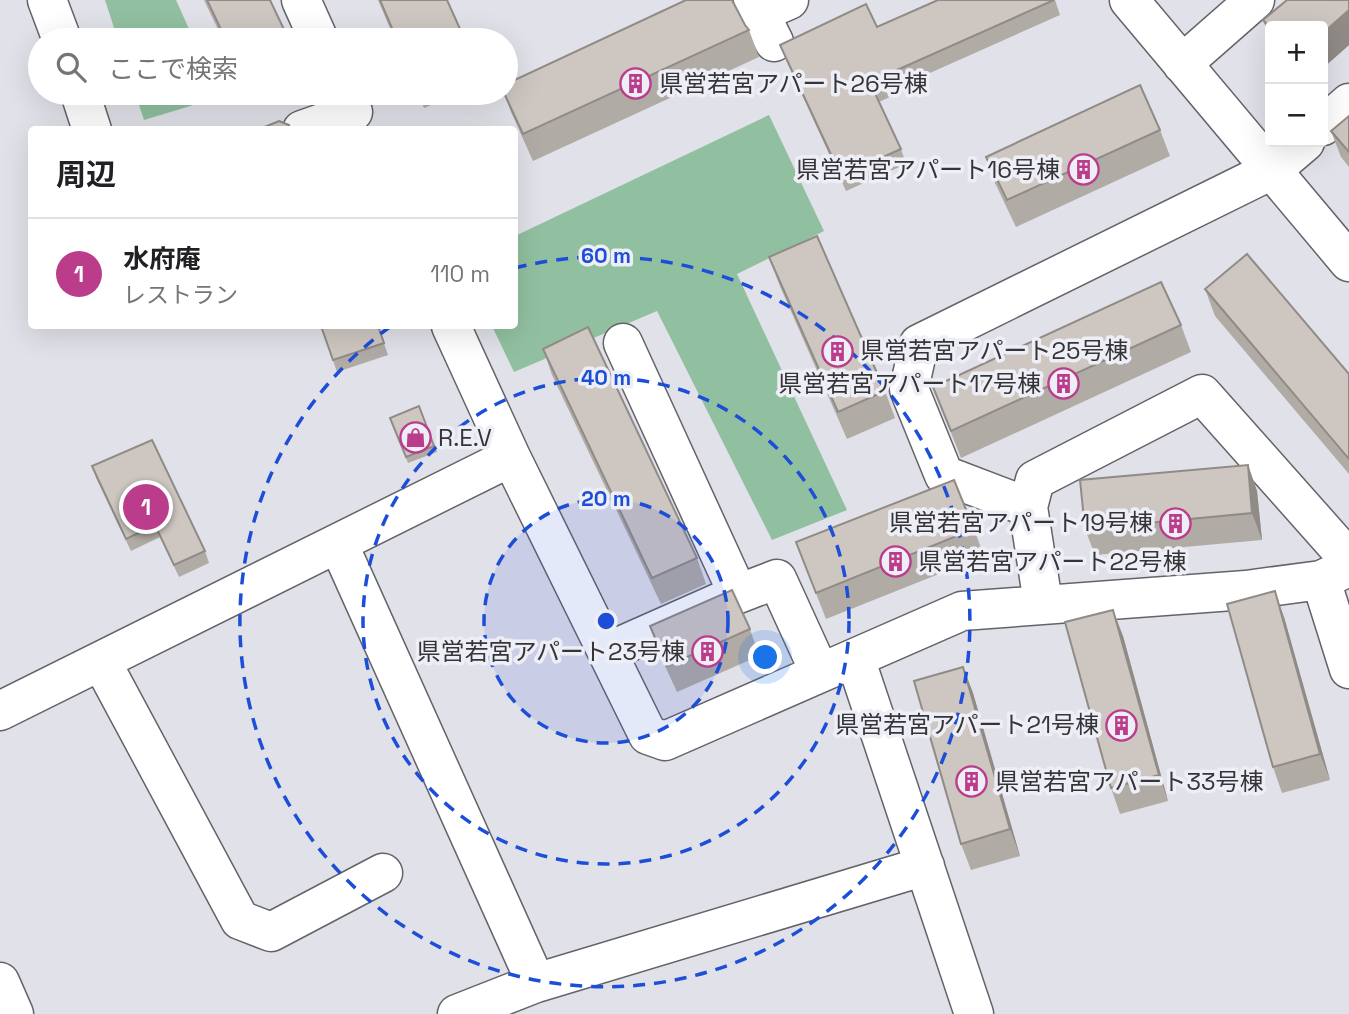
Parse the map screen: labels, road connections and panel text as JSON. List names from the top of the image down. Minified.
{"places":{"building":["県営若宮アパート26号棟","県営若宮アパート16号棟","県営若宮アパート25号棟","県営若宮アパート17号棟","県営若宮アパート19号棟","県営若宮アパート22号棟","県営若宮アパート23号棟","県営若宮アパート21号棟","県営若宮アパート33号棟"],"shop":["R.E.V"]},"page":{"map_buttons":["+","−"],"search":"ここで検索","heading":"周辺","list":[{"mark":"1","name":"水府庵","note":"レストラン","value":"110 m"}],"pins":"1"},"rings":["60 m","40 m","20 m"]}
